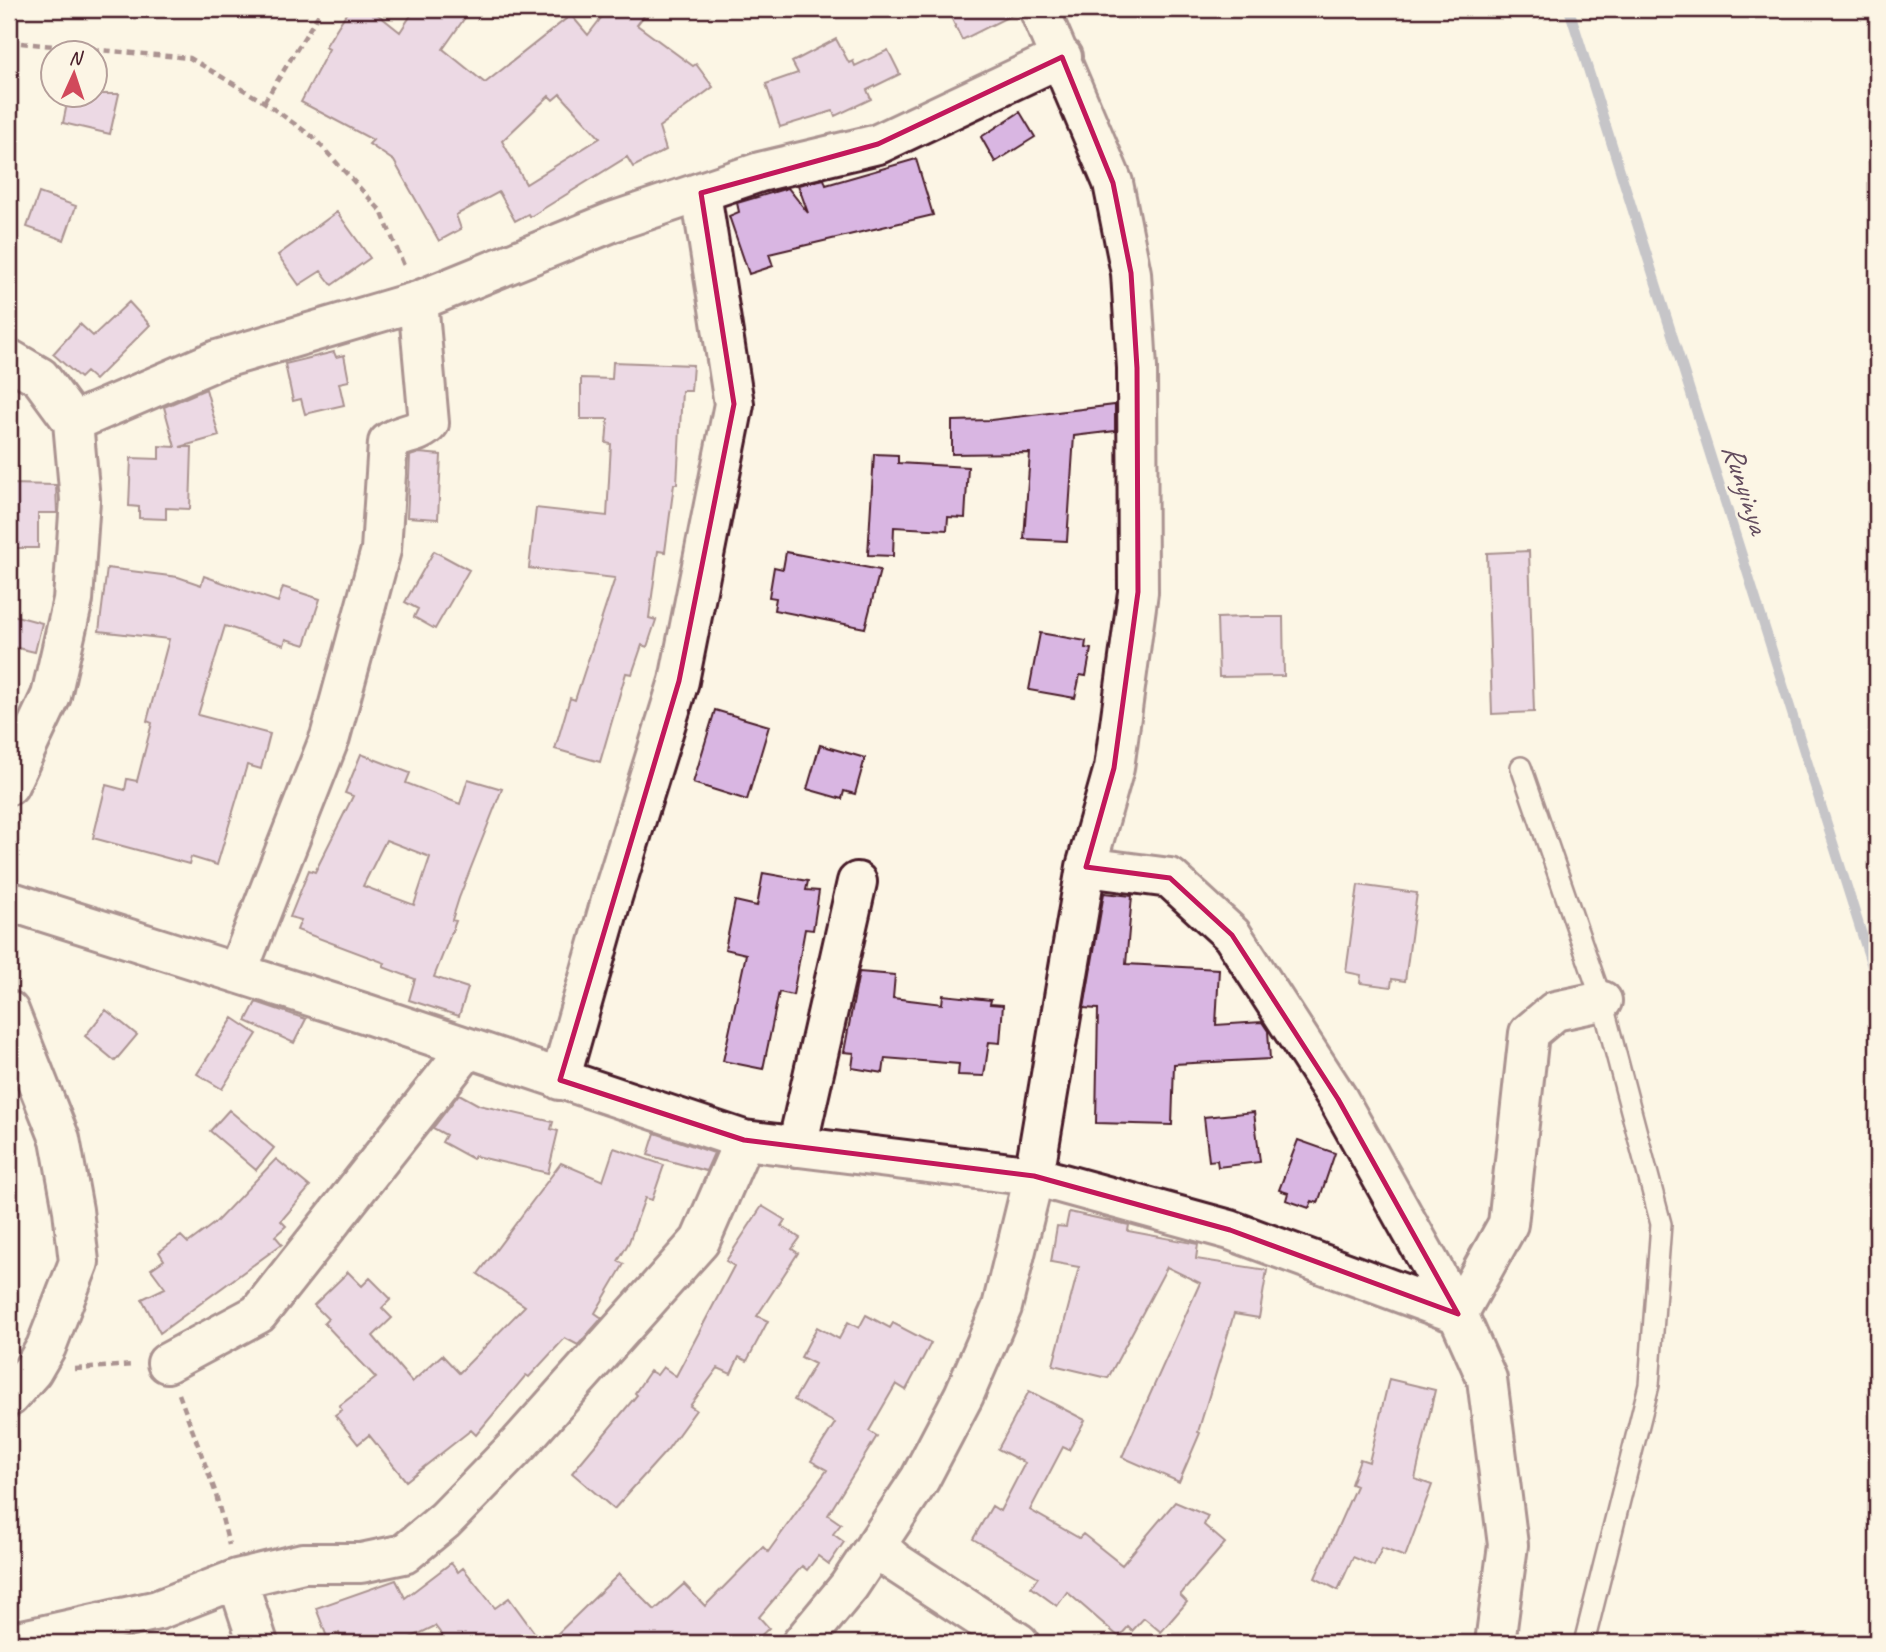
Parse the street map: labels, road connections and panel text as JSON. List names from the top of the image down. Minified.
{"water":["Runyinya"],"north":"top"}
